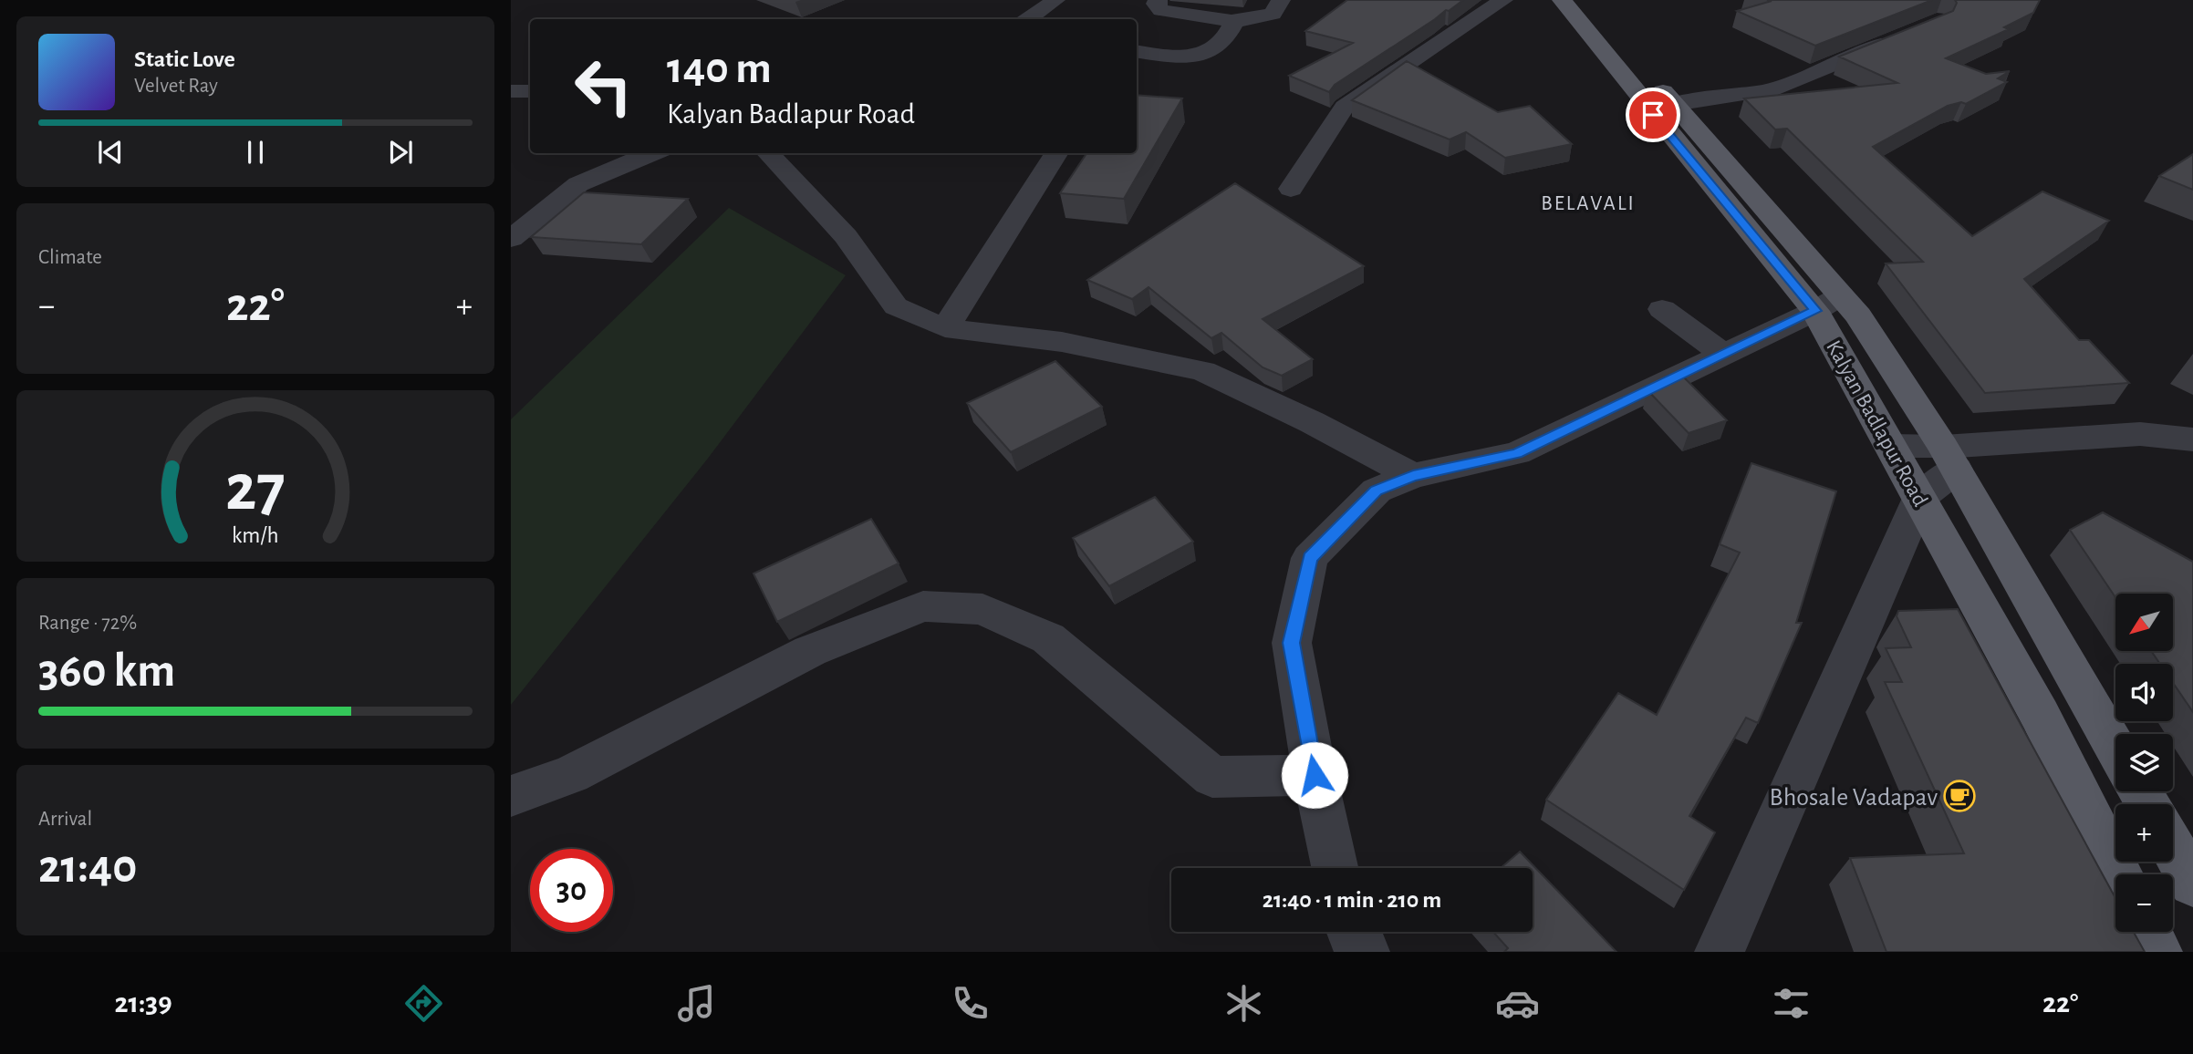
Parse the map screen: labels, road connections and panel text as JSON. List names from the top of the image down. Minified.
{"streets":{"main road":["Kalyan Badlapur Road"]},"districts":["BELAVALI"],"places":{"cafe":["Bhosale Vadapav"]},"north":"bottom left","page":{"turn":["140 m","Kalyan Badlapur Road"],"song":["Static Love","Velvet Ray"],"tile":["Climate",["Range · 72%","360 km"],["Arrival","21:40"]],"heat":["−","22°","+"],"map_buttons":["+","−"],"limit":"30","trip":"21:40 · 1 min · 210 m","tabs":["21:39","22°"],"gauge":["27","km/h"]}}
